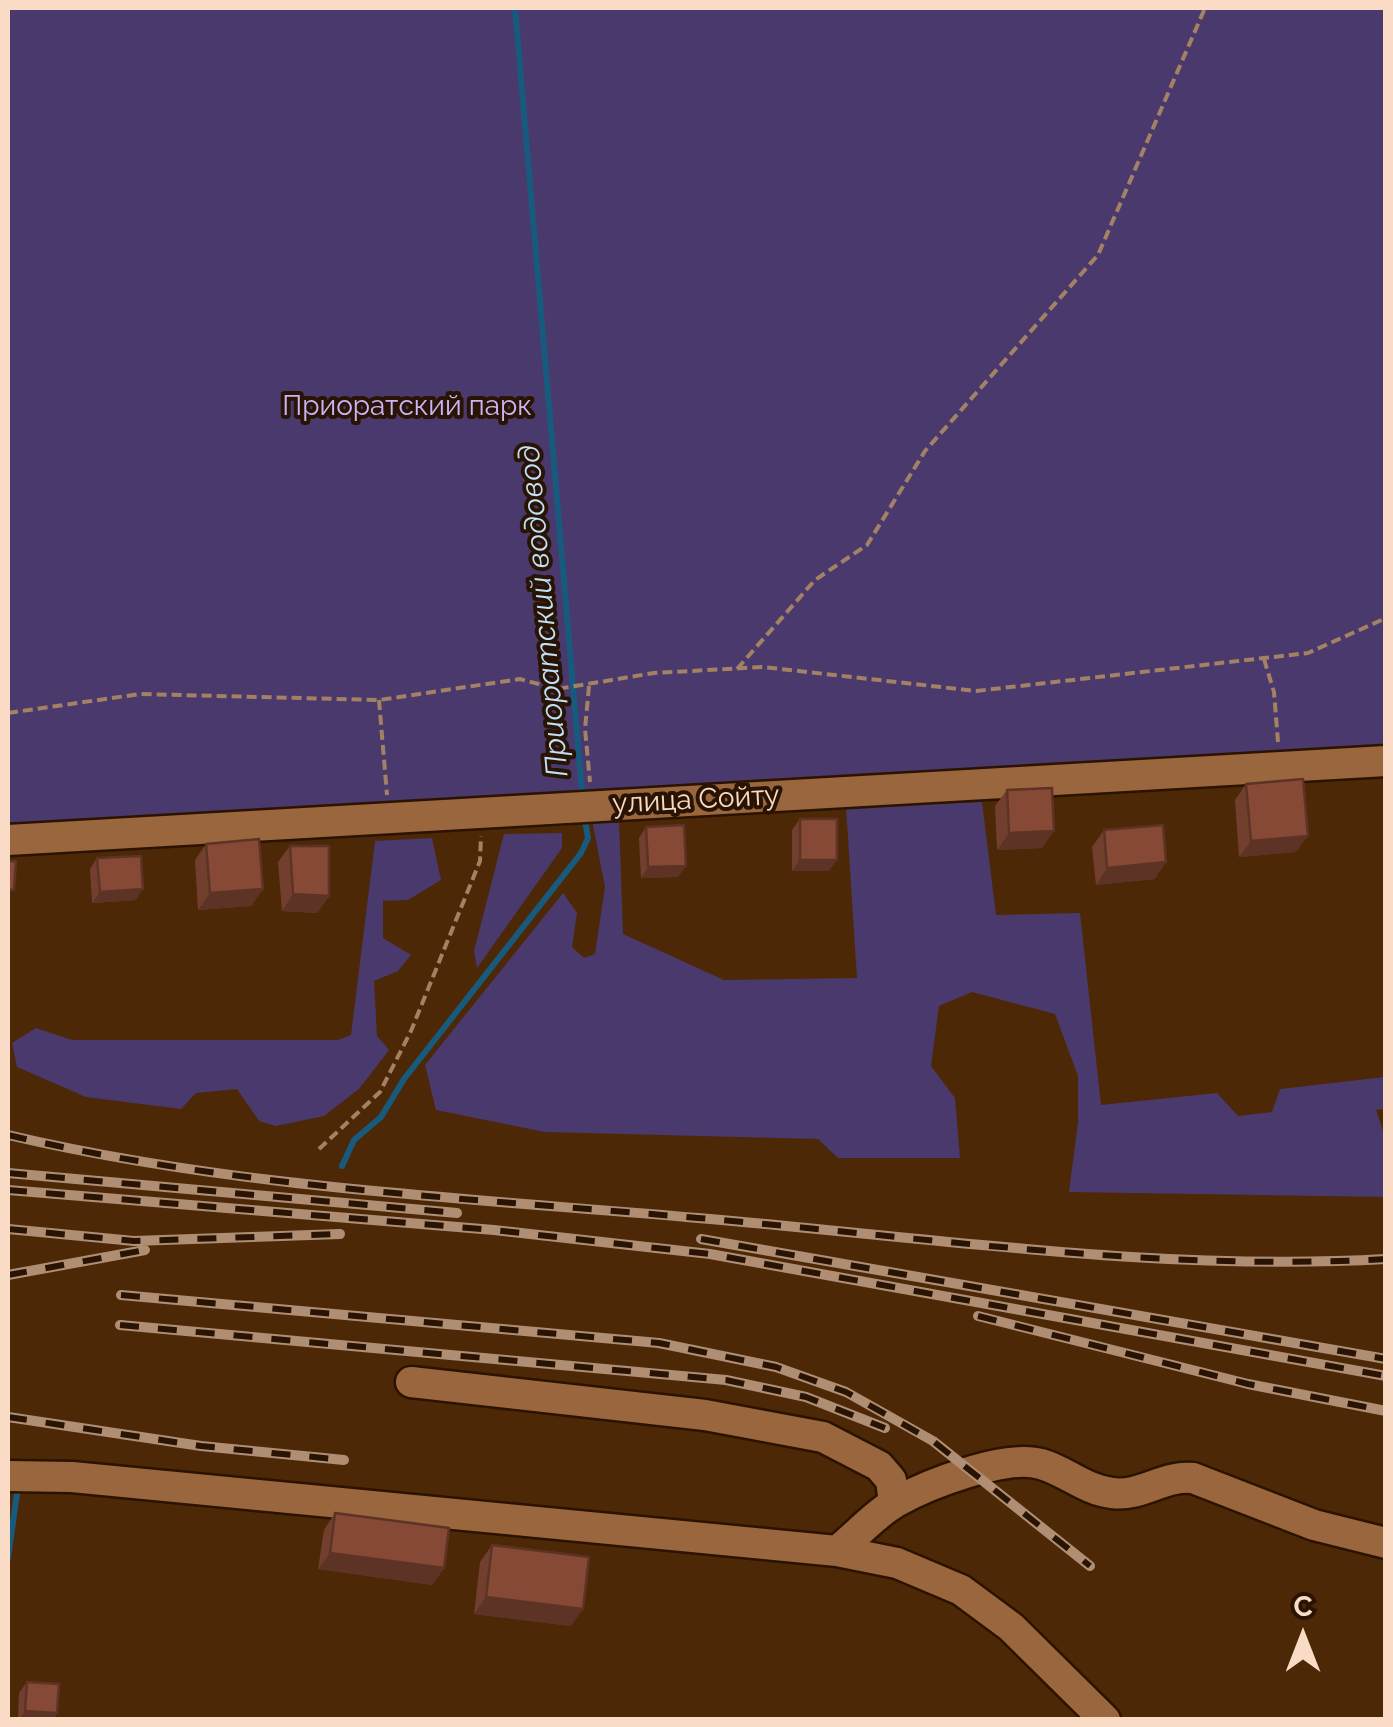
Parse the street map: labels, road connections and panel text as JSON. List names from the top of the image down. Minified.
{"streets":{"street":["улица Сойту"]},"water":["Приоратский водовод"],"parks":["Приоратский парк"],"north":"top"}
